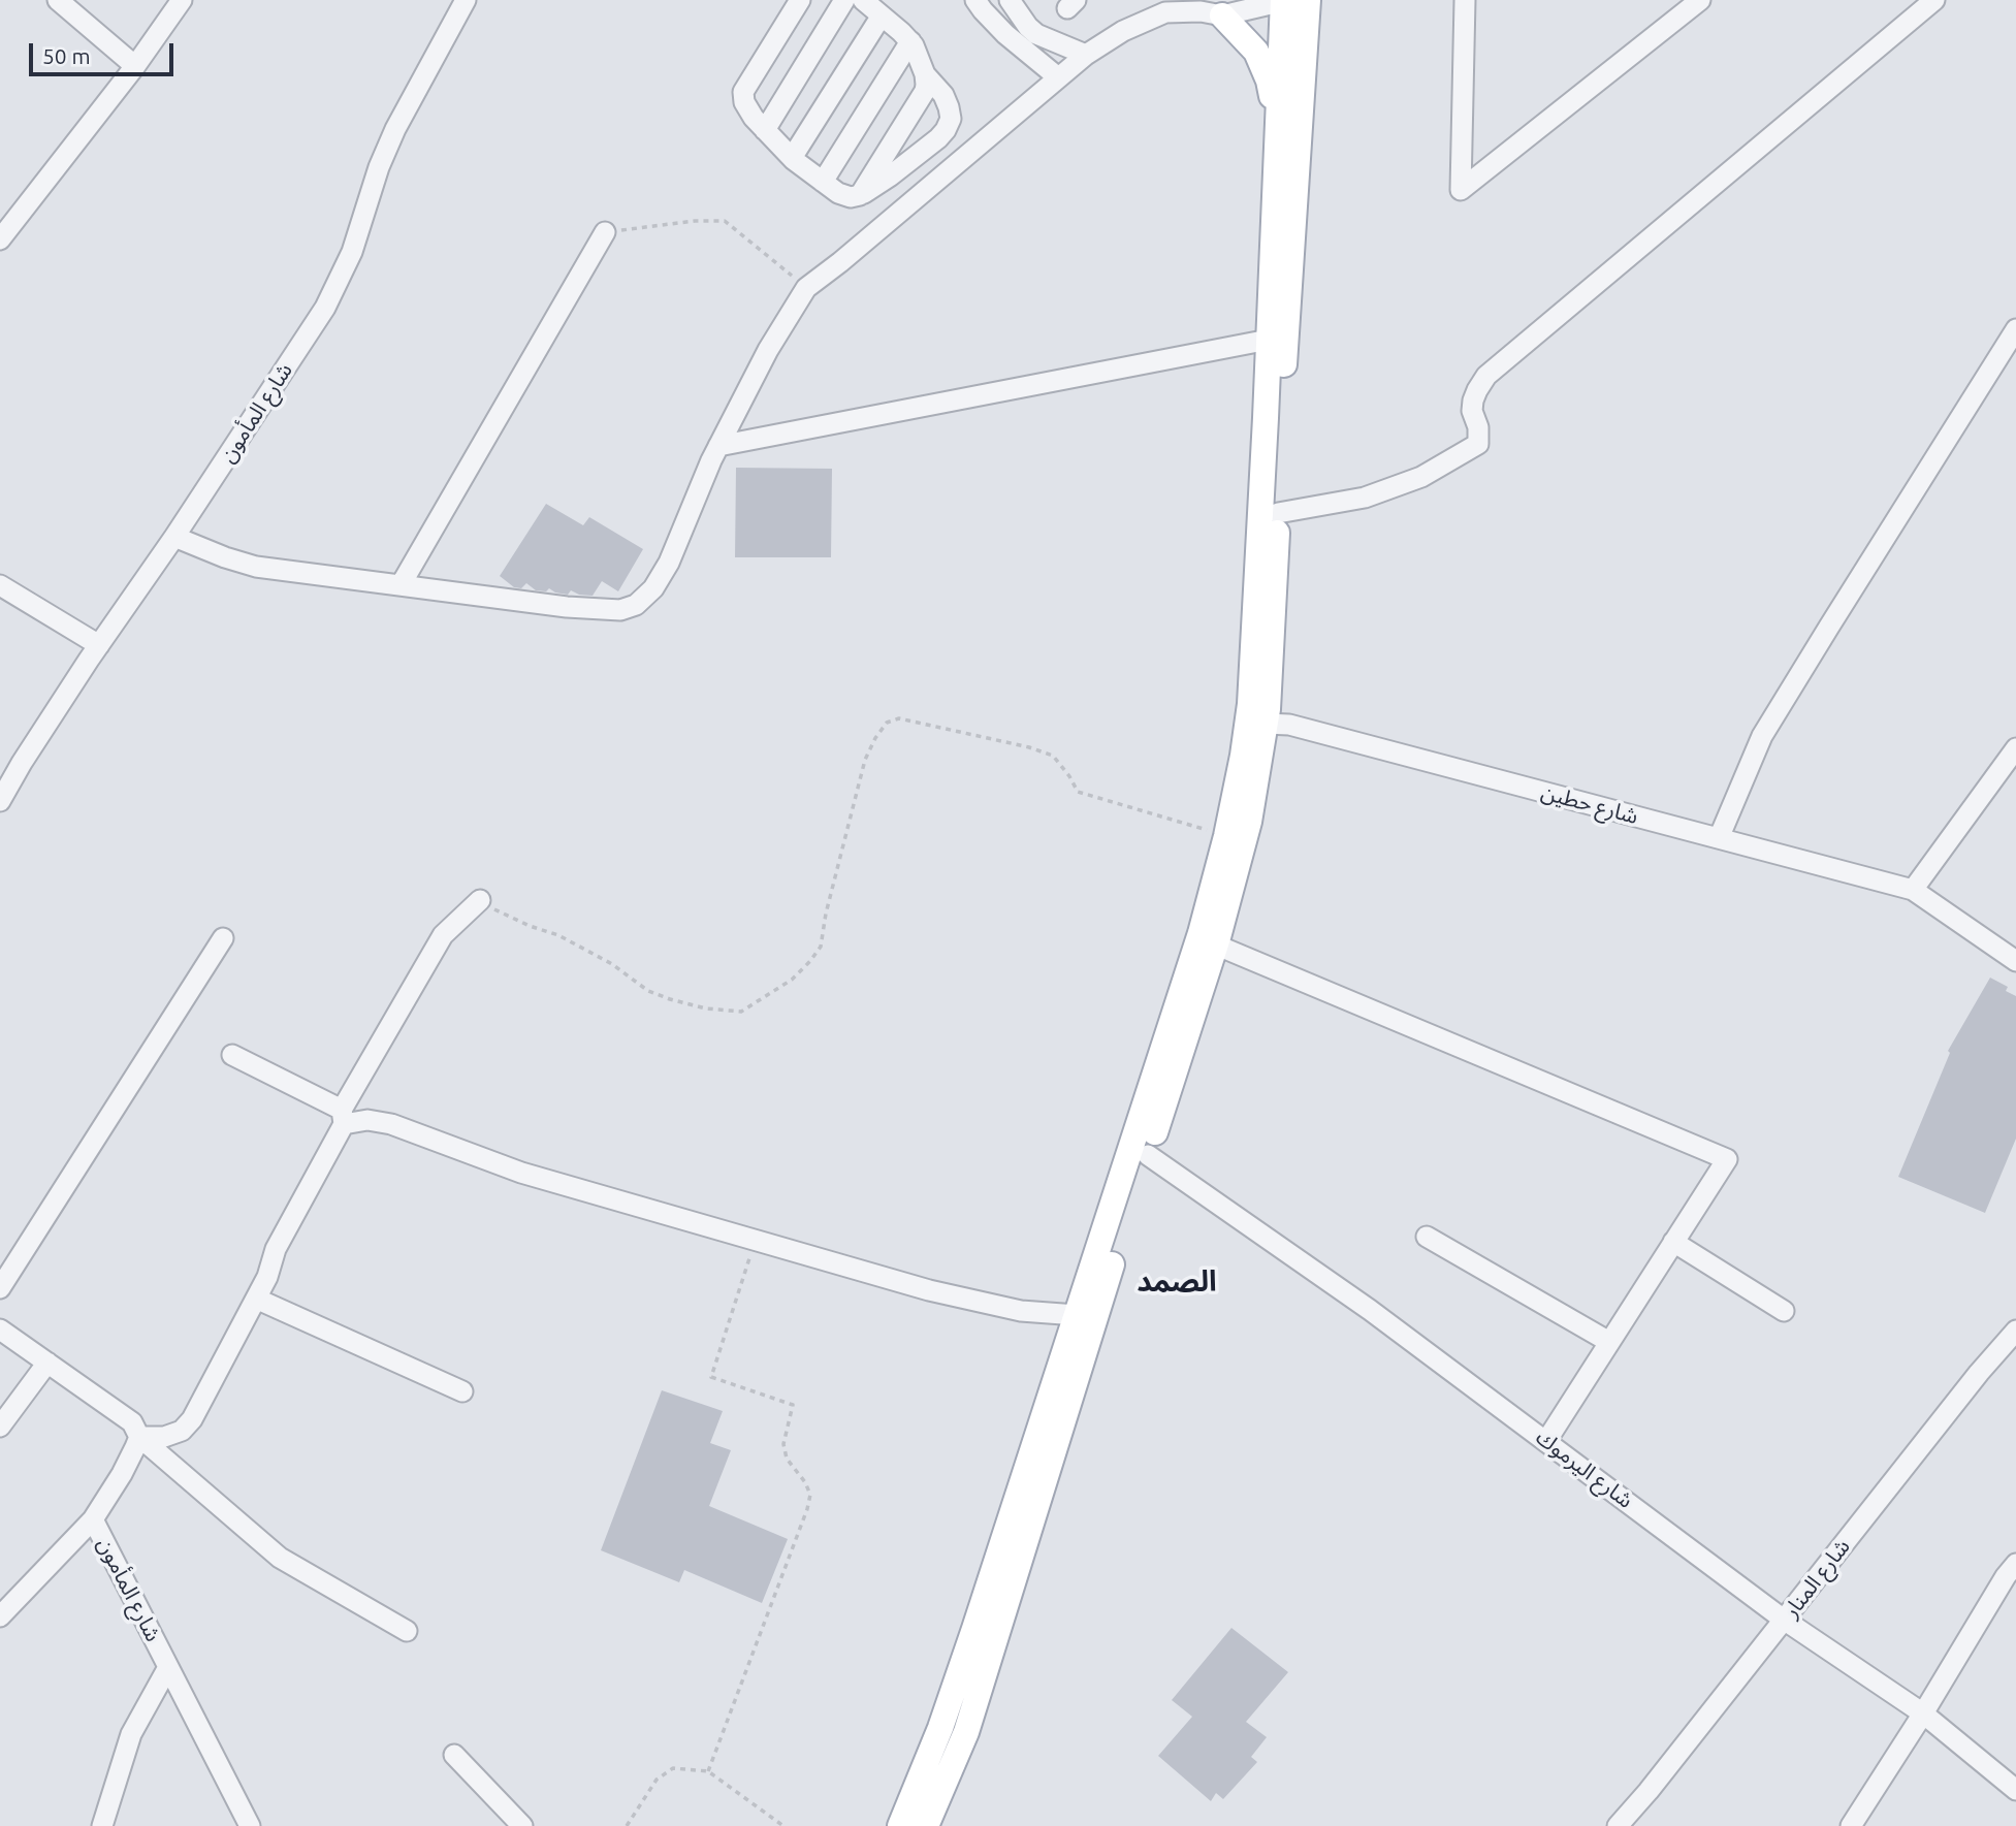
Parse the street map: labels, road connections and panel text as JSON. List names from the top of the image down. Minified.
{"streets":{"street":["شارع المأمون","شارع حطين","شارع اليرموك","شارع المنار"]},"crossings":[["شارع اليرموك","شارع المنار"]],"districts":["الصمد"],"scale_bar":"50 m"}
